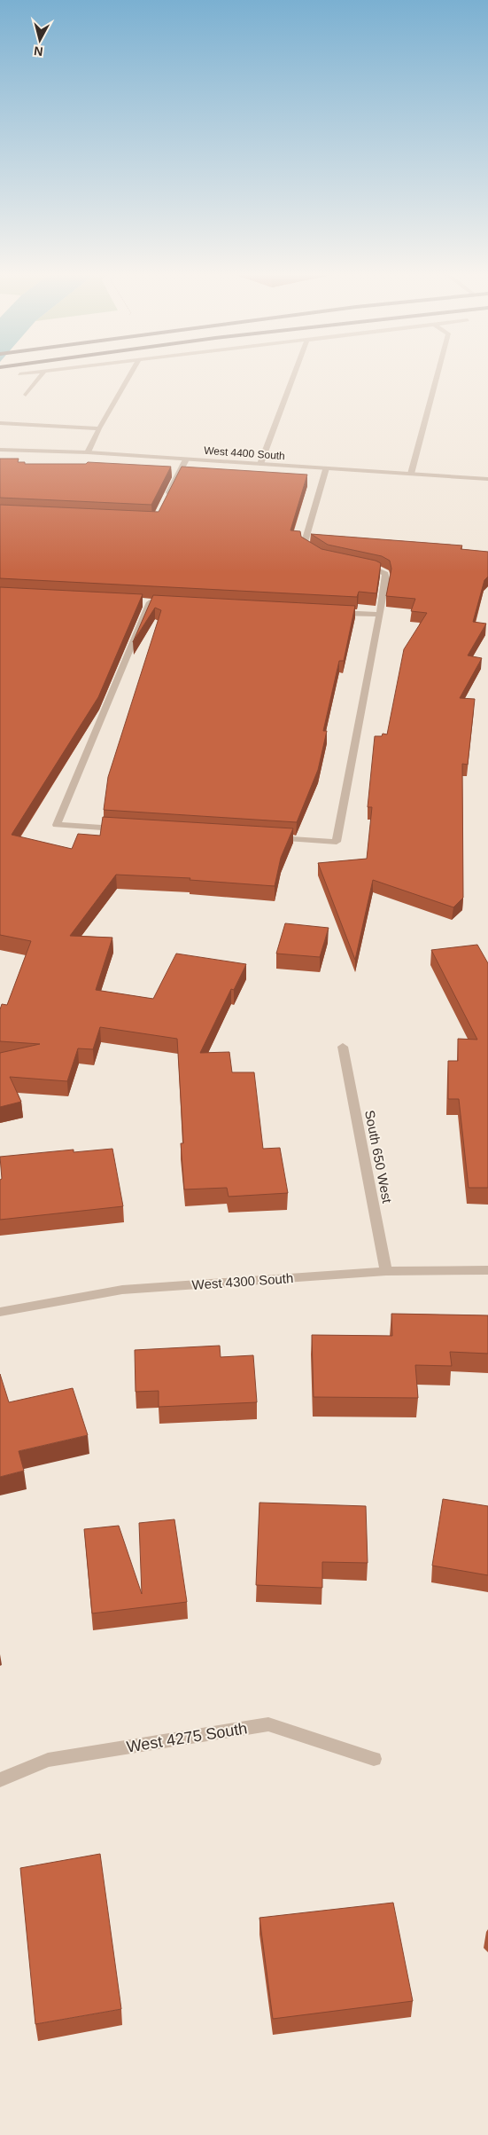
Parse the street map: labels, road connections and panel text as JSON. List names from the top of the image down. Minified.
{"streets":{"street":["West 4400 South","South 650 West","West 4300 South","West 4275 South"]},"crossings":[["South 650 West","West 4300 South"]],"north":"bottom"}
